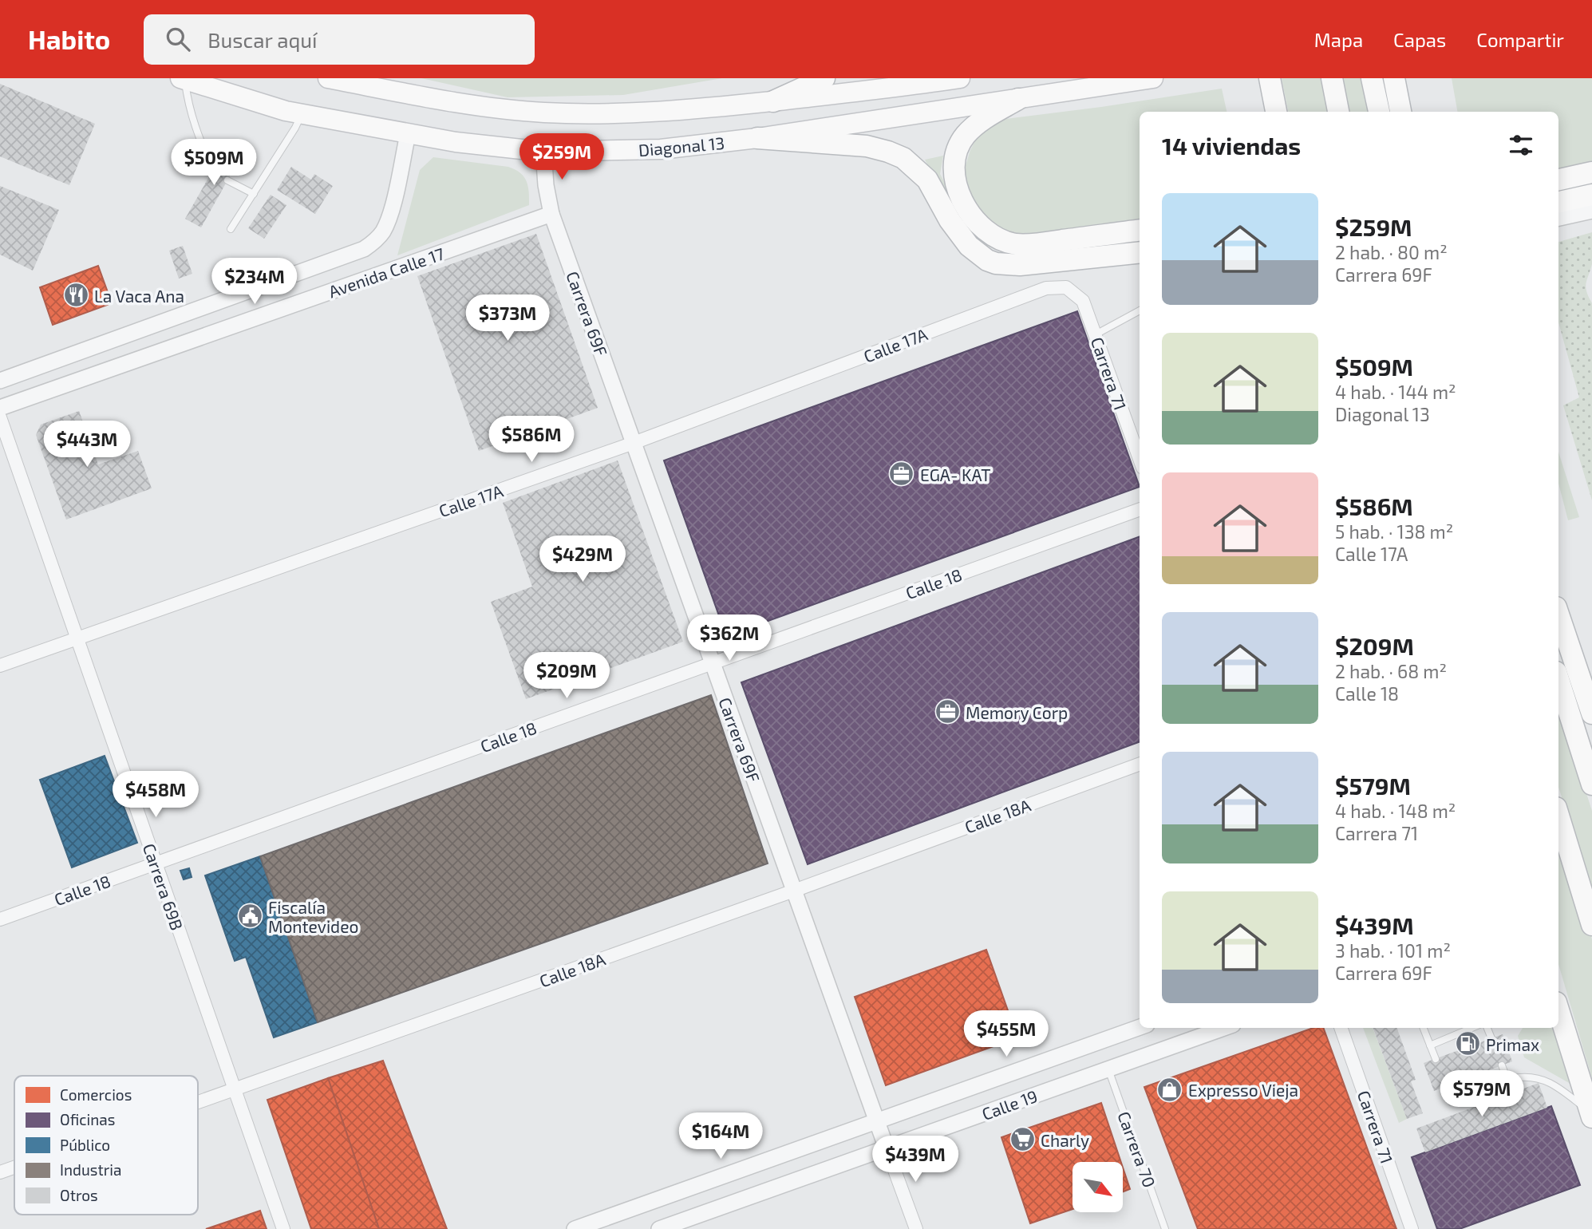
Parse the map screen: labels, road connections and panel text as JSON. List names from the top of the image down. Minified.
{"streets":{"main road":["Diagonal 13"],"street":["Avenida Calle 17","Carrera 69F","Calle 17A","Carrera 71","Calle 18","Calle 18A","Carrera 69B","Calle 19"],"lane":["Carrera 70"]},"crossings":[["Diagonal 13","Avenida Calle 17"],["Diagonal 13","Carrera 69F"],["Avenida Calle 17","Carrera 69F"],["Carrera 69F","Calle 17A"],["Carrera 69F","Calle 18"],["Carrera 69F","Calle 18A"],["Carrera 69F","Calle 19"],["Calle 17A","Carrera 71"],["Calle 17A","Carrera 69B"],["Calle 18","Carrera 69B"],["Calle 18A","Carrera 69B"],["Calle 19","Carrera 70"]],"places":{"restaurant":["La Vaca Ana"],"office":["EGA- KAT","Memory Corp"],"public building":["Fiscalía Montevideo"],"fuel station":["Primax"],"shop":["Expresso Vieja"],"supermarket":["Charly"]},"legend":["Comercios","Oficinas","Público","Industria","Otros"],"north":"bottom right","page":{"header":"Habito","search":"Buscar aquí","nav":["Mapa","Capas","Compartir"],"heading":"14 viviendas","price":["$259M","$509M","$234M","$373M","$586M","$443M","$429M","$362M","$209M","$458M","$455M","$579M","$164M","$439M"],"list":[{"name":"$259M","note":"2 hab. · 80 m² · Carrera 69F"},{"name":"$509M","note":"4 hab. · 144 m² · Diagonal 13"},{"name":"$586M","note":"5 hab. · 138 m² · Calle 17A"},{"name":"$209M","note":"2 hab. · 68 m² · Calle 18"},{"name":"$579M","note":"4 hab. · 148 m² · Carrera 71"},{"name":"$439M","note":"3 hab. · 101 m² · Carrera 69F"}]}}
